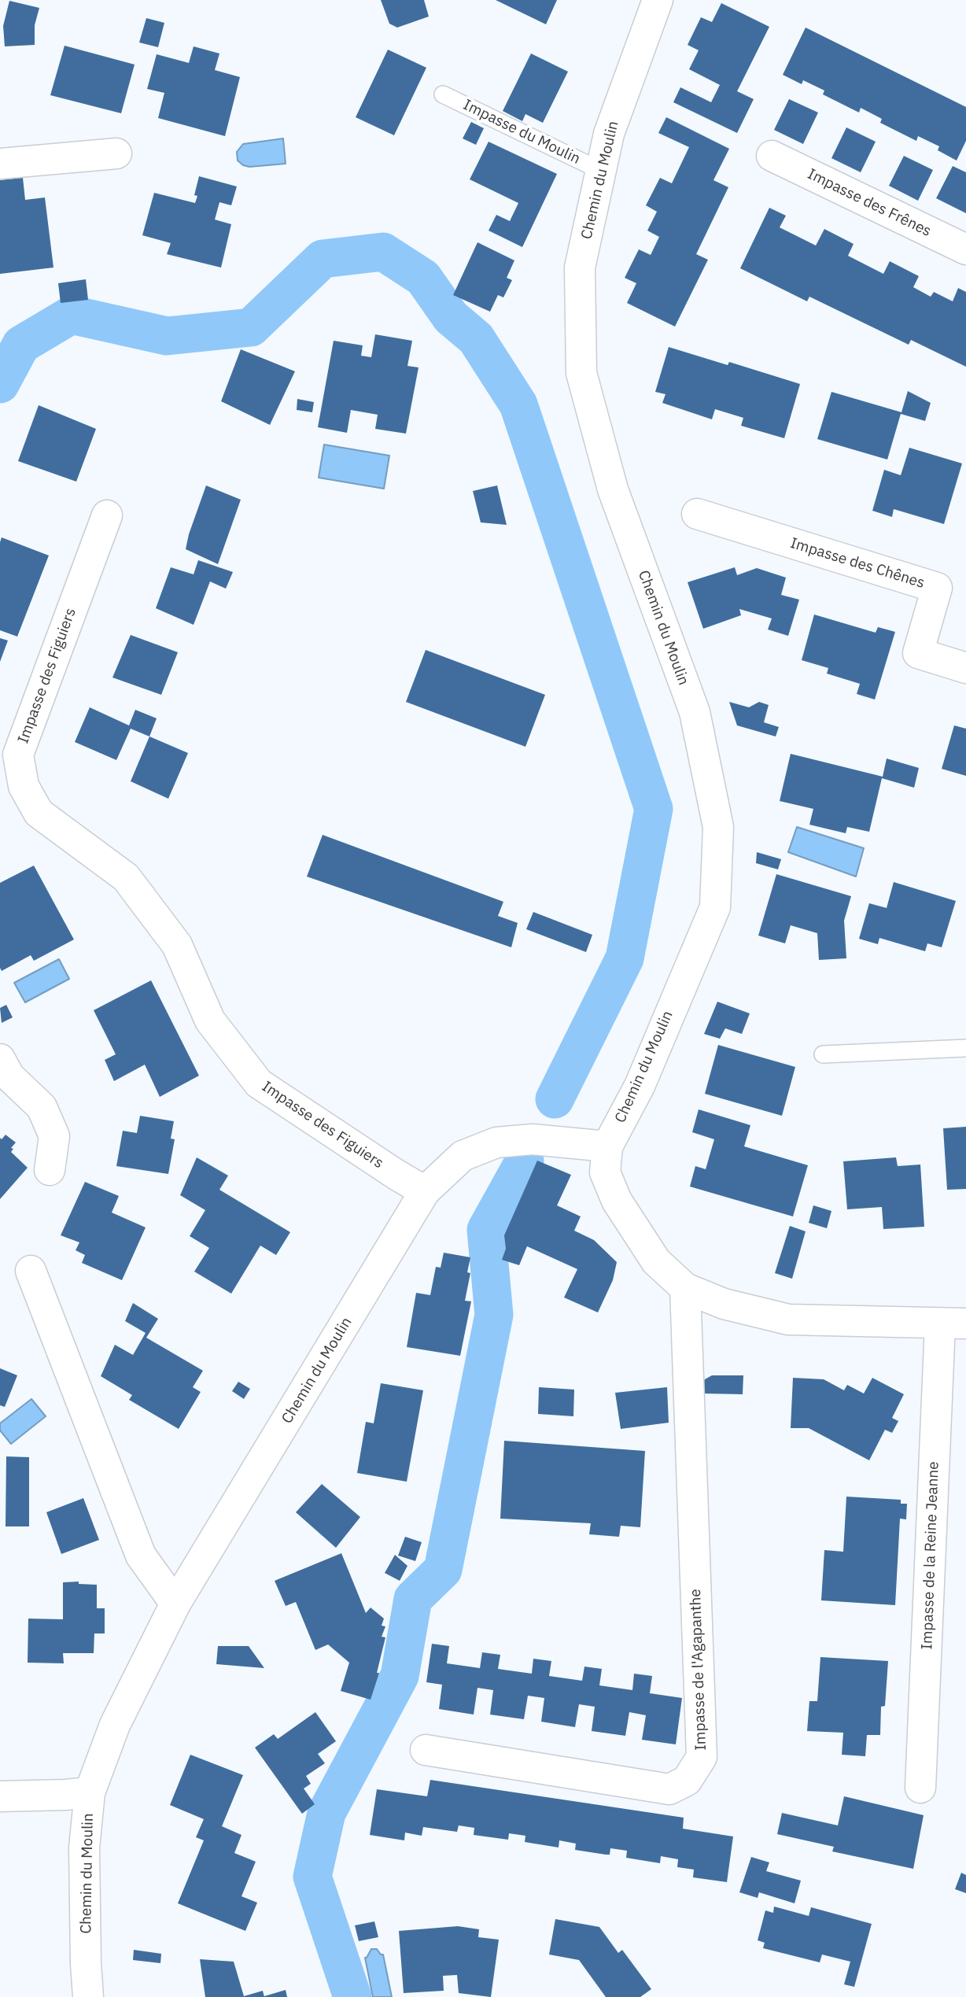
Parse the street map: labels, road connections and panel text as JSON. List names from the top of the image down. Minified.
{"streets":{"street":["Chemin du Moulin","Impasse des Frênes","Impasse des Chênes","Impasse des Figuiers","Impasse de la Reine Jeanne","Impasse de l'Agapanthe"],"lane":["Impasse du Moulin"]},"crossings":[["Impasse du Moulin","Chemin du Moulin"],["Chemin du Moulin","Impasse des Figuiers"]]}
